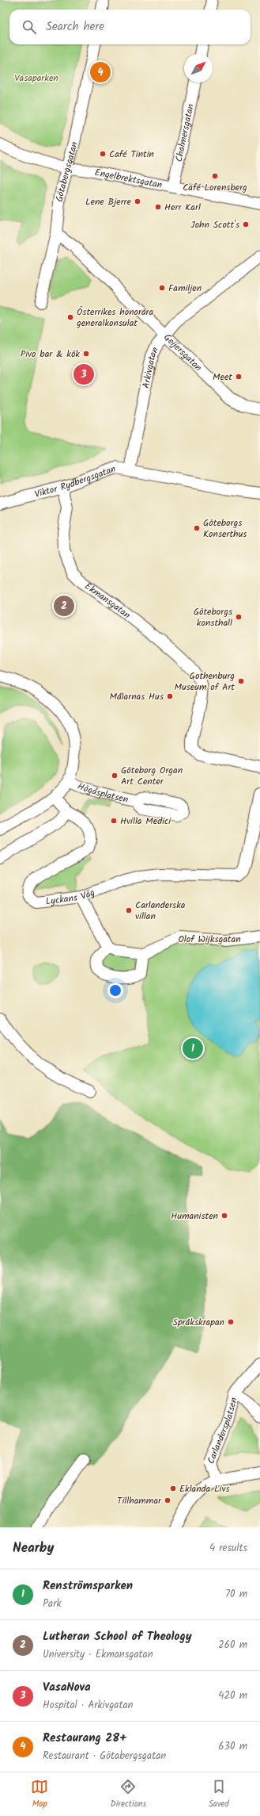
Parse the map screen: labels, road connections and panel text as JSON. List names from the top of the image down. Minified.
{"streets":{"street":["Chalmersgatan","Götabergsgatan","Engelbrektsgatan","Geijersgatan","Arkivgatan","Viktor Rydbergsgatan","Ekmansgatan","Högåsplatsen","Lyckans Väg","Olof Wijksgatan","Carlandersplatsen"]},"crossings":[["Chalmersgatan","Engelbrektsgatan"],["Götabergsgatan","Engelbrektsgatan"],["Götabergsgatan","Geijersgatan"],["Geijersgatan","Arkivgatan"],["Arkivgatan","Viktor Rydbergsgatan"],["Viktor Rydbergsgatan","Ekmansgatan"]],"parks":["Vasaparken"],"places":["Café Tintin","Café Lorensberg","Lene Bjerre","Herr Karl","John Scott's","Familjen","Österrikes honorära generalkonsulat","Pivo bar & kök","Meet","Göteborgs Konserthus","Göteborgs konsthall","Gothenburg Museum of Art","Målarnas Hus","Göteborg Organ Art Center","Hvilla Medici","Carlanderska villan","Humanisten","Språkskrapan","Eklanda Livs","Tillhammar"],"north":"top right","page":{"search":"Search here","pins":["4","3","2","1"],"heading":["Nearby","4 results"],"list":[{"mark":"1","name":"Renströmsparken","note":"Park","value":"70 m"},{"mark":"2","name":"Lutheran School of Theology","note":"University · Ekmansgatan","value":"260 m"},{"mark":"3","name":"VasaNova","note":"Hospital · Arkivgatan","value":"420 m"},{"mark":"4","name":"Restaurang 28+","note":"Restaurant · Götabergsgatan","value":"630 m"}],"nav":["Map","Directions","Saved"]}}
